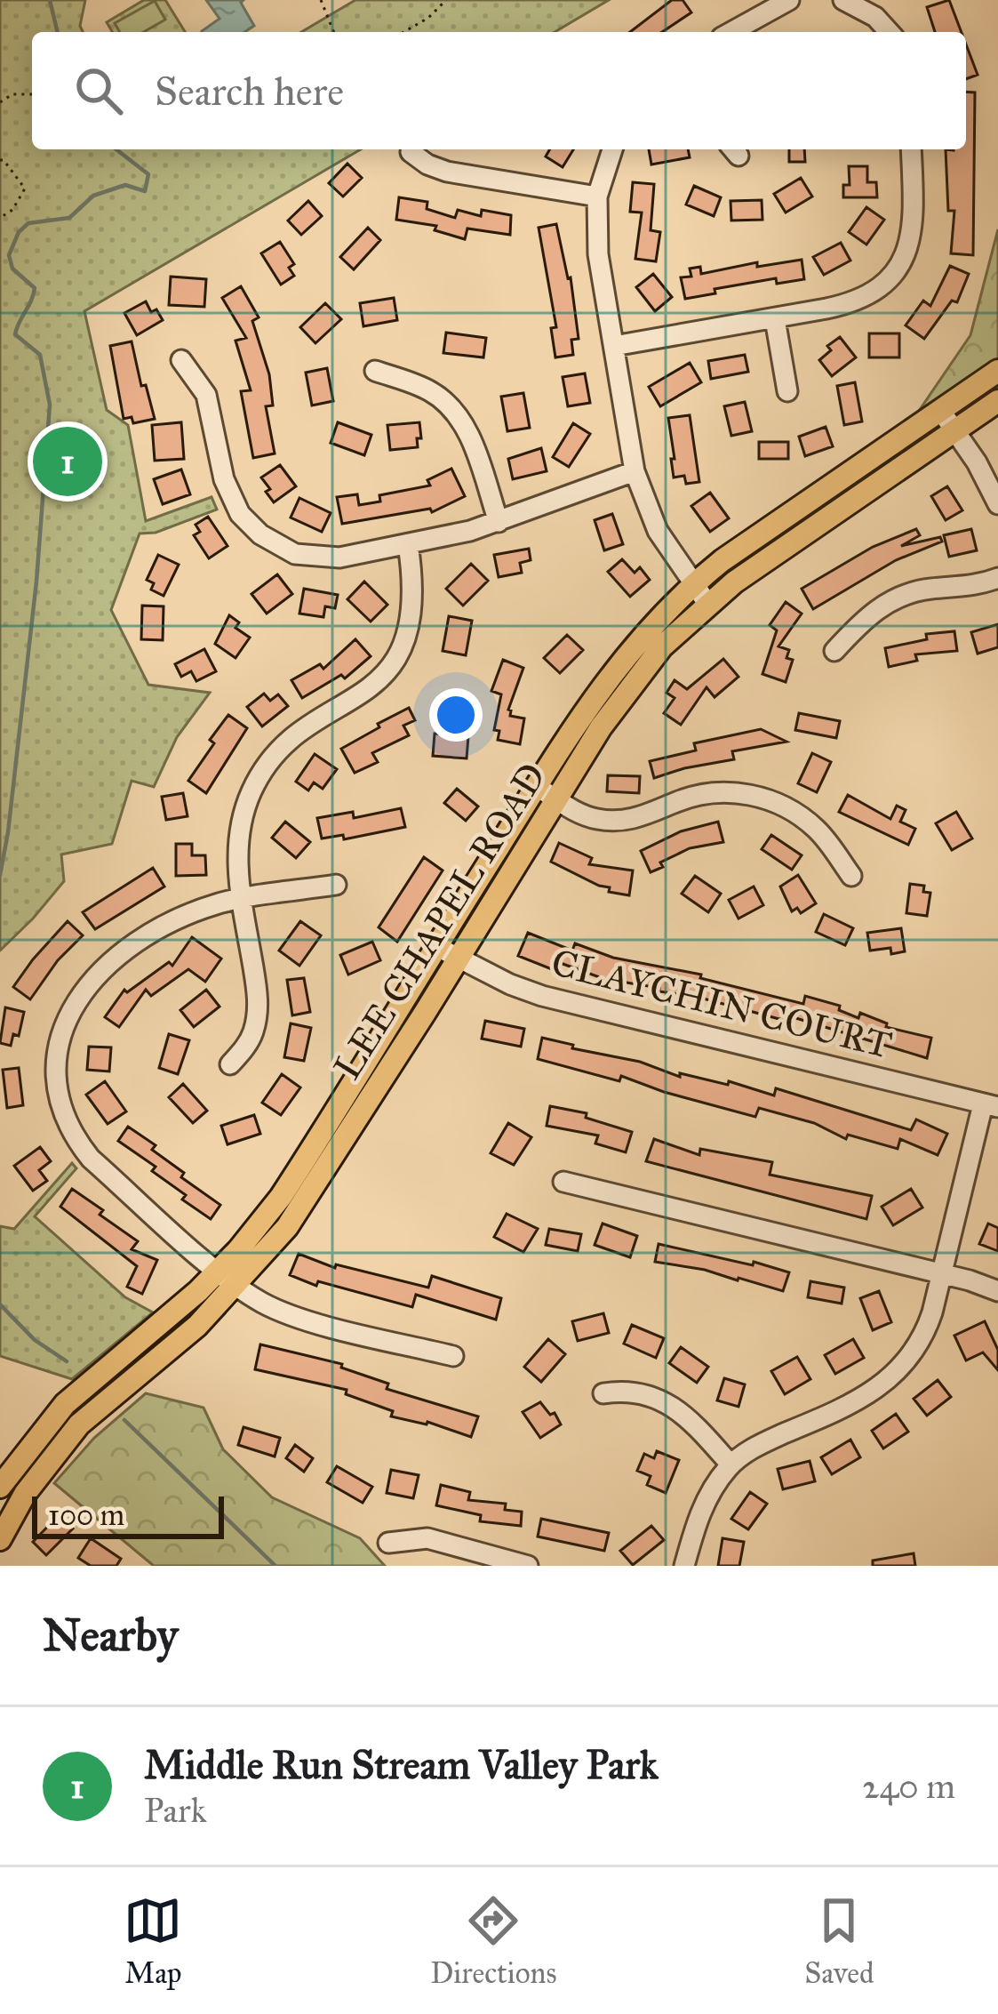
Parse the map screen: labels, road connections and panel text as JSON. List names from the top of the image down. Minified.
{"streets":{"main road":["LEE CHAPEL ROAD"],"street":["CLAYCHIN COURT"]},"crossings":[["LEE CHAPEL ROAD","CLAYCHIN COURT"]],"scale_bar":"100 m","page":{"search":"Search here","pins":"1","scale":"100 m","heading":"Nearby","list":[{"mark":"1","name":"Middle Run Stream Valley Park","note":"Park","value":"240 m"}],"nav":["Map","Directions","Saved"]}}
